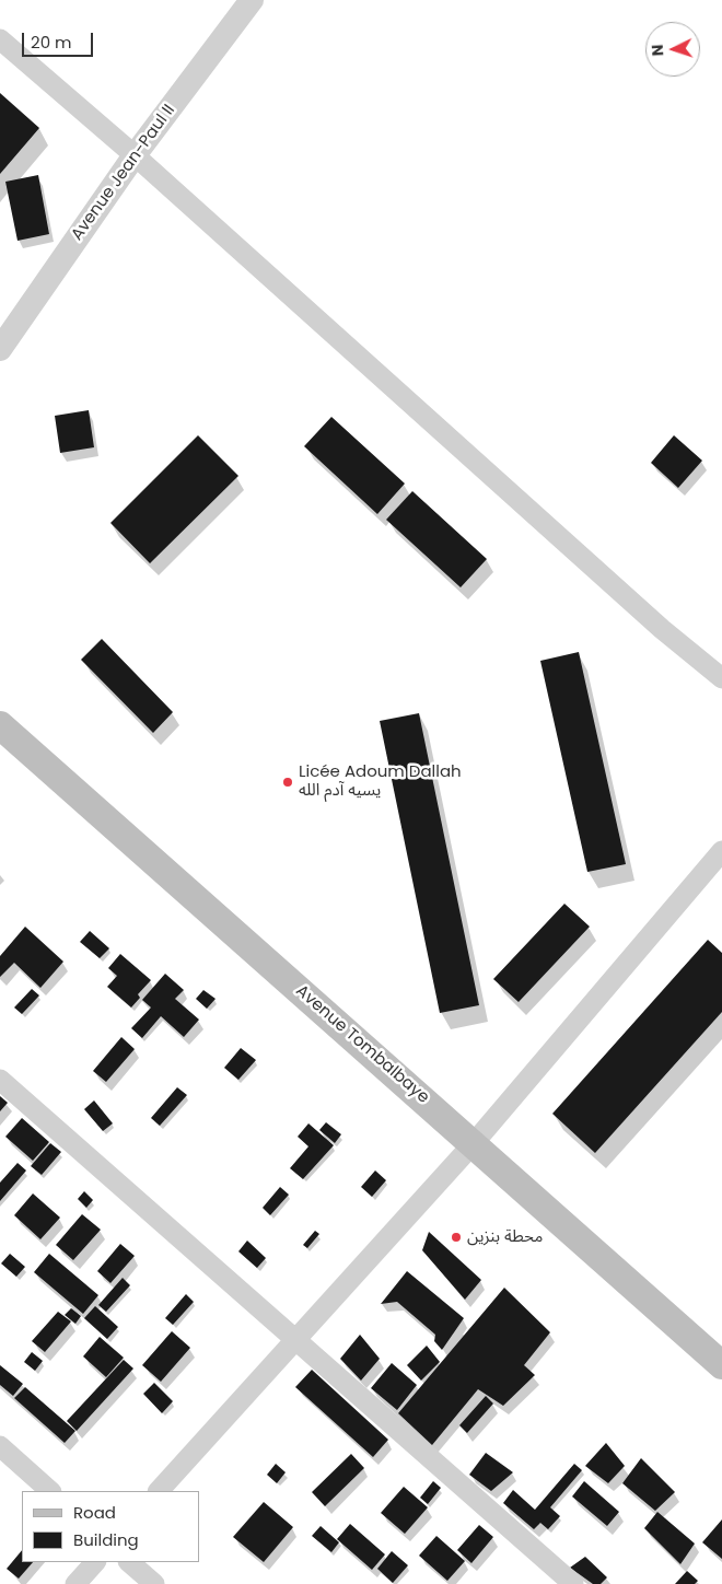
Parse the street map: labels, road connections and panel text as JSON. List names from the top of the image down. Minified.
{"streets":{"main road":["Avenue Tombalbaye"],"street":["Avenue Jean-Paul II"]},"places":["Licée Adoum Dallah يسيه آدم الله","محطة بنزين"],"legend":["Road","Building"],"scale_bar":"20 m","north":"left"}
